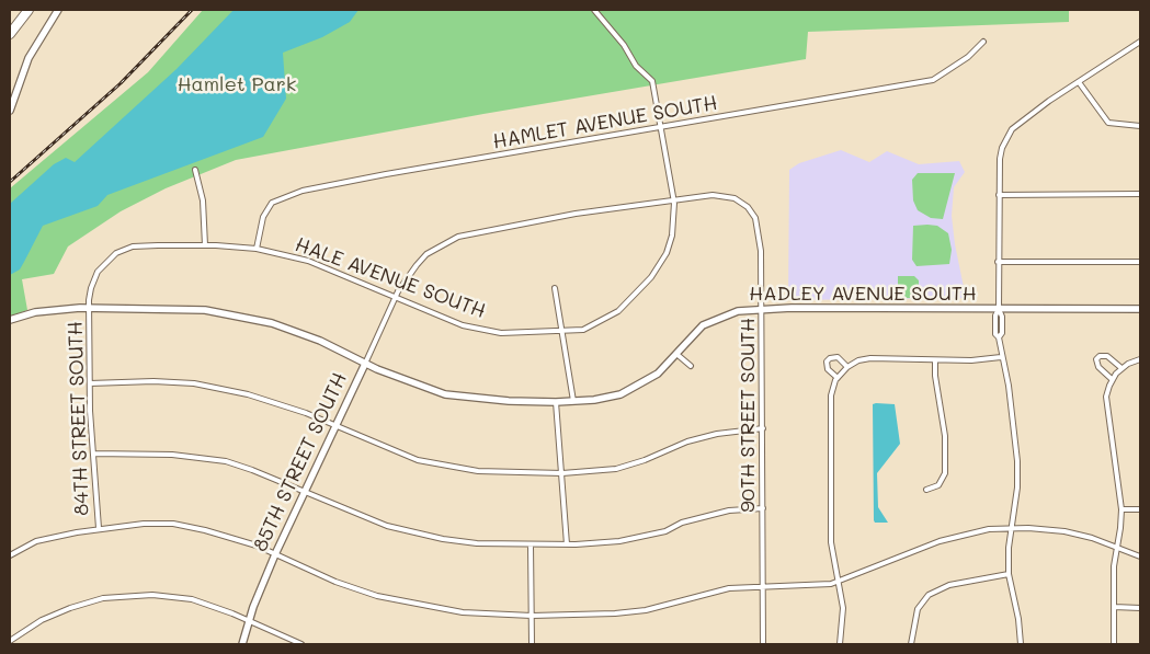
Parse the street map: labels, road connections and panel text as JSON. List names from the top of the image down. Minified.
{"streets":{"street":["HAMLET AVENUE SOUTH","HALE AVENUE SOUTH","HADLEY AVENUE SOUTH","90TH STREET SOUTH","84TH STREET SOUTH","85TH STREET SOUTH"]},"crossings":[["HAMLET AVENUE SOUTH","HALE AVENUE SOUTH"],["HALE AVENUE SOUTH","HADLEY AVENUE SOUTH"],["HALE AVENUE SOUTH","84TH STREET SOUTH"],["HALE AVENUE SOUTH","85TH STREET SOUTH"],["HADLEY AVENUE SOUTH","90TH STREET SOUTH"],["HADLEY AVENUE SOUTH","84TH STREET SOUTH"],["HADLEY AVENUE SOUTH","85TH STREET SOUTH"],["90TH STREET SOUTH","85TH STREET SOUTH"]],"parks":["Hamlet Park"]}
